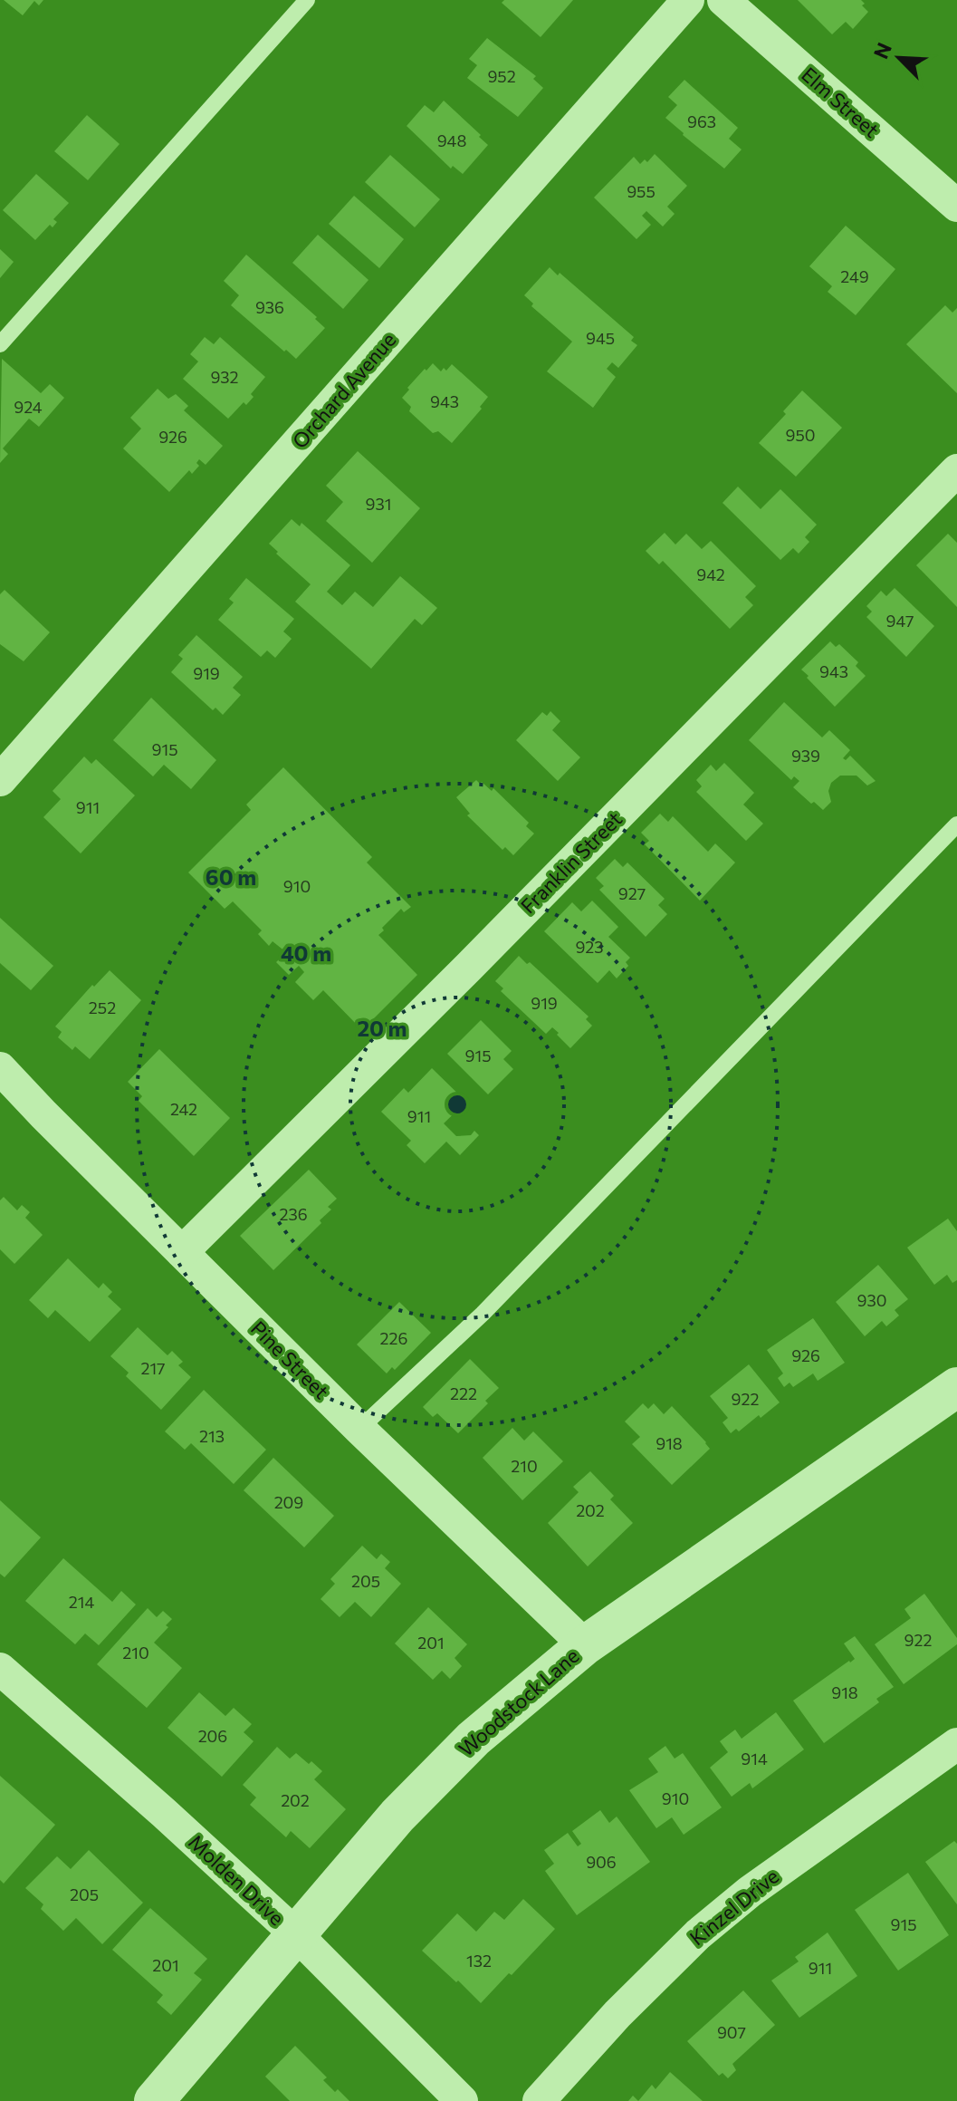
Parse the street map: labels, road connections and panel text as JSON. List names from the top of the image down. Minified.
{"streets":{"street":["Elm Street","Orchard Avenue","Franklin Street","Pine Street","Woodstock Lane","Molden Drive","Kinzel Drive"]},"crossings":[["Franklin Street","Pine Street"],["Pine Street","Woodstock Lane"],["Woodstock Lane","Molden Drive"]],"house_numbers":["952","963","948","955","249","936","945","932","943","924","950","926","931","942","947","943","919","915","939","911","910","927","923","919","252","915","242","911","236","930","226","926","217","222","922","213","918","210","209","202","205","214","922","201","210","918","206","914","910","202","906","205","915","132","201","911","907"],"north":"top left","rings":["60 m","40 m","20 m"]}
